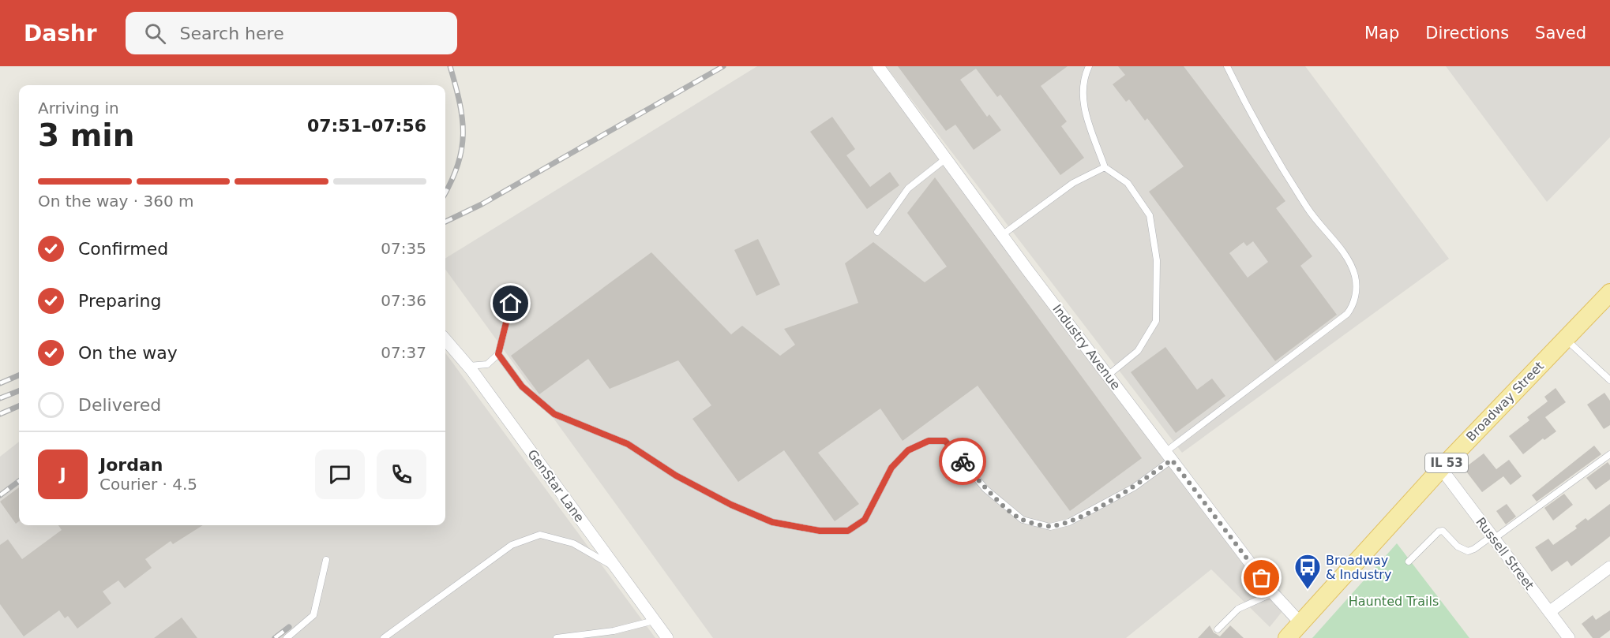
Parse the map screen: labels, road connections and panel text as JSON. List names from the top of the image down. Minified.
{"streets":{"main road":["Broadway Street","IL 53"],"street":["Industry Avenue","GenStar Lane","Russell Street"]},"crossings":[["Industry Avenue","Broadway Street"],["Broadway Street","Russell Street"]],"parks":["Haunted Trails"],"places":{"bus stop":["Broadway & Industry"]},"page":{"header":"Dashr","search":"Search here","nav":["Map","Directions","Saved"],"heading":["3 min","Arriving in","07:51–07:56"],"panel":["Jordan","Courier · 4.5"],"bar":"On the way · 360 m","list":[["Confirmed","07:35"],["Preparing","07:36"],["On the way","07:37"],"Delivered"],"round":"J"}}
